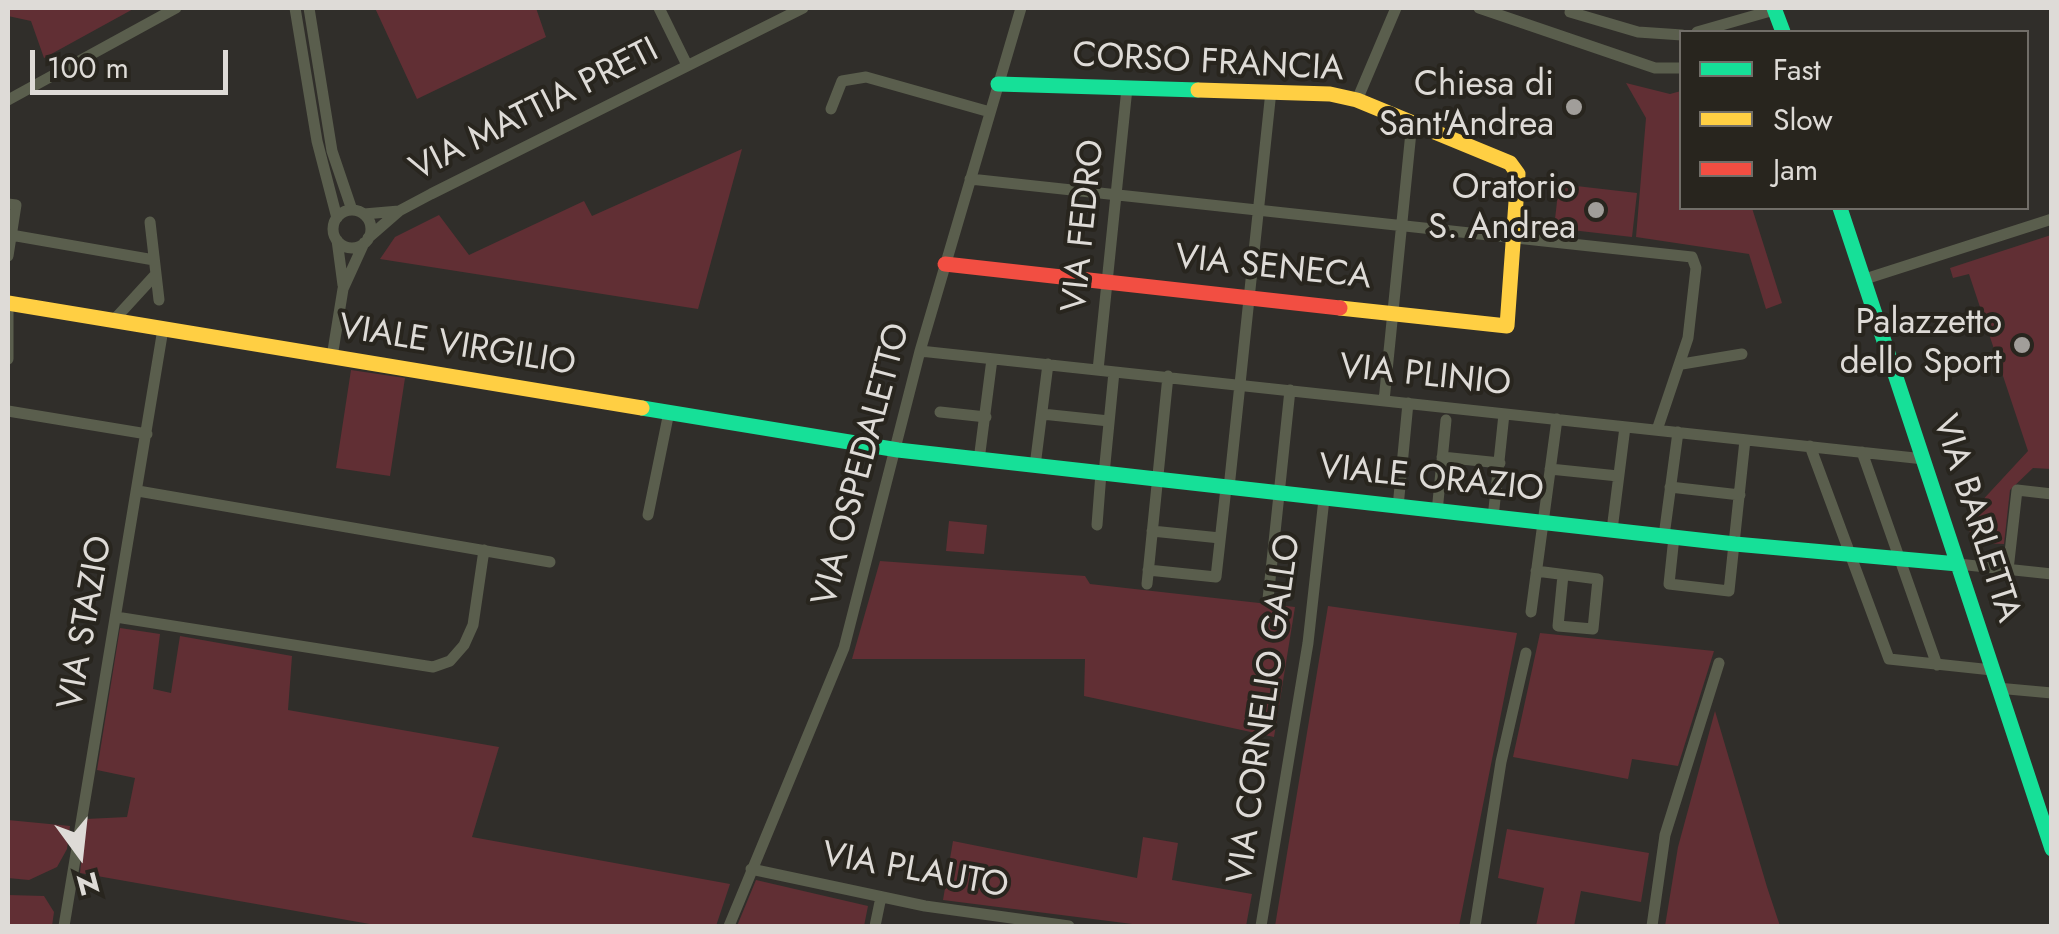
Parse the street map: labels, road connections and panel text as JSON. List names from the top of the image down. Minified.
{"streets":{"street":["CORSO FRANCIA","VIA MATTIA PRETI","VIA FEDRO","VIA SENECA","VIALE VIRGILIO","VIA PLINIO","VIA OSPEDALETTO","VIALE ORAZIO","VIA BARLETTA","VIA STAZIO","VIA CORNELIO GALLO","VIA PLAUTO"]},"crossings":[["CORSO FRANCIA","VIA FEDRO"],["CORSO FRANCIA","VIA SENECA"],["CORSO FRANCIA","VIA OSPEDALETTO"],["VIA FEDRO","VIA SENECA"],["VIA FEDRO","VIA PLINIO"],["VIA SENECA","VIA OSPEDALETTO"],["VIALE VIRGILIO","VIA OSPEDALETTO"],["VIALE VIRGILIO","VIALE ORAZIO"],["VIALE VIRGILIO","VIA STAZIO"],["VIA PLINIO","VIA OSPEDALETTO"],["VIA PLINIO","VIA BARLETTA"],["VIA OSPEDALETTO","VIALE ORAZIO"],["VIA OSPEDALETTO","VIA PLAUTO"],["VIALE ORAZIO","VIA BARLETTA"],["VIALE ORAZIO","VIA CORNELIO GALLO"]],"places":["Chiesa di Sant'Andrea","Oratorio S. Andrea","Palazzetto dello Sport"],"legend":["Fast","Slow","Jam"],"scale_bar":"100 m","north":"bottom"}
